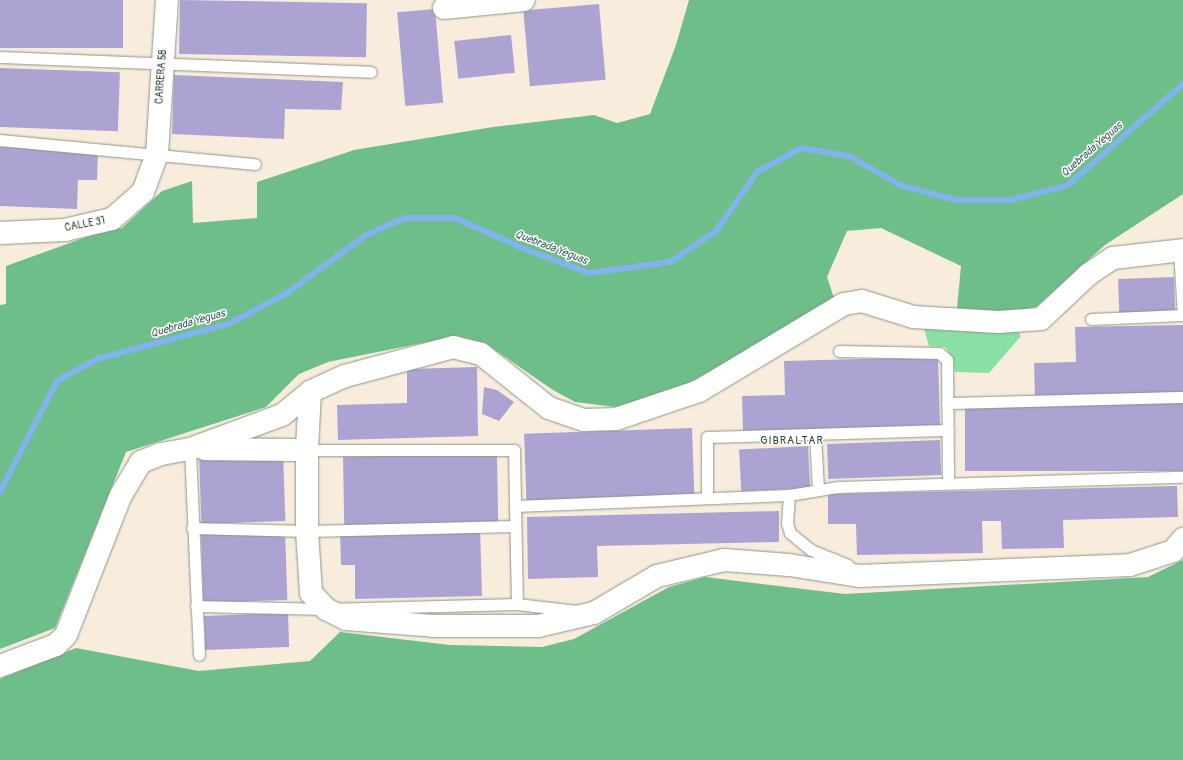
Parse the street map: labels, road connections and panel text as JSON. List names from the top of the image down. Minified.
{"streets":{"street":["CARRERA 58","CALLE 31"]},"crossings":[["CARRERA 58","CALLE 31"]],"districts":["GIBRALTAR"],"water":["Quebrada Yeguas"]}
